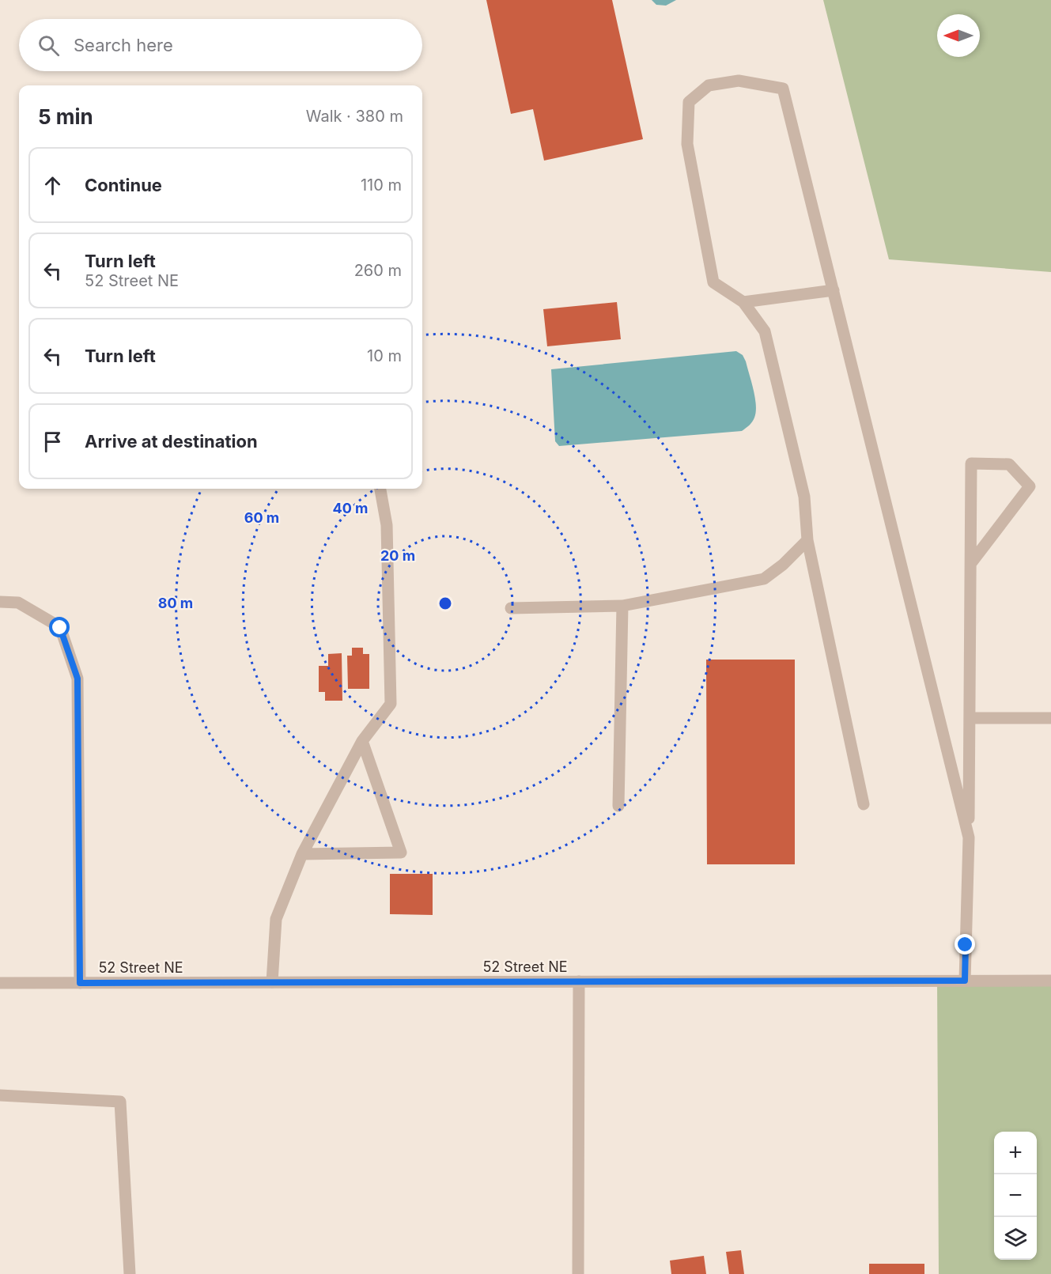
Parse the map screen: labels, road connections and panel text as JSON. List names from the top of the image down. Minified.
{"streets":{"street":["52 Street NE"]},"north":"left","page":{"search":"Search here","heading":["5 min","Walk · 380 m"],"list":[["Continue","110 m"],["Turn left","52 Street NE","260 m"],["Turn left","10 m"],"Arrive at destination"],"map_buttons":["+","−"]},"rings":["40 m","60 m","20 m","80 m"]}
